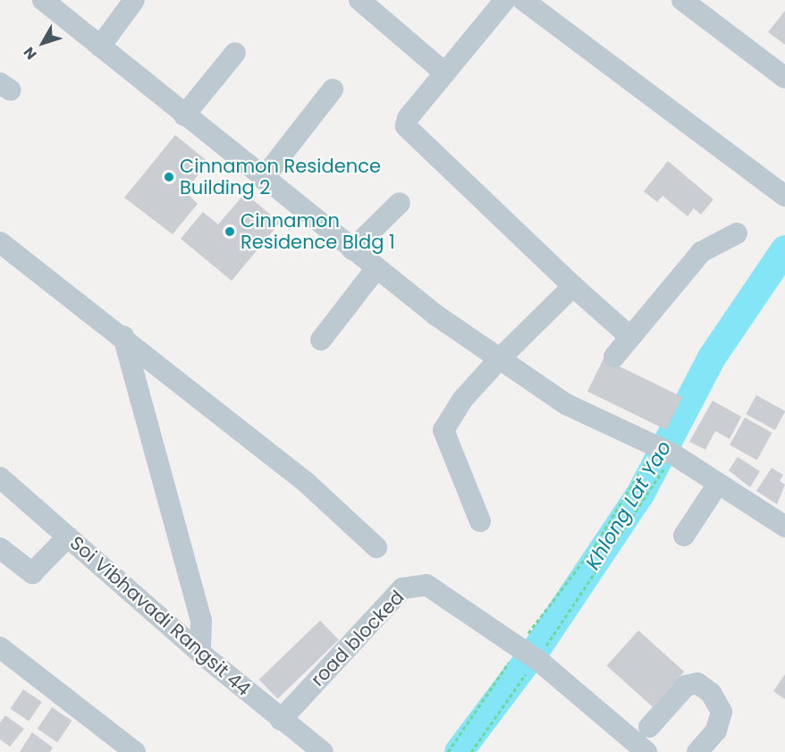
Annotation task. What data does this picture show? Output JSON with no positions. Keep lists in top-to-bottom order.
{
  "streets": {
    "street": ["Soi Vibhavadi Rangsit 44", "road blocked"]
  },
  "crossings": [
    ["Soi Vibhavadi Rangsit 44", "road blocked"]
  ],
  "water": ["Khlong Lat Yao"],
  "places": ["Cinnamon Residence Building 2", "Cinnamon Residence Bldg 1"],
  "north": "bottom left"
}
